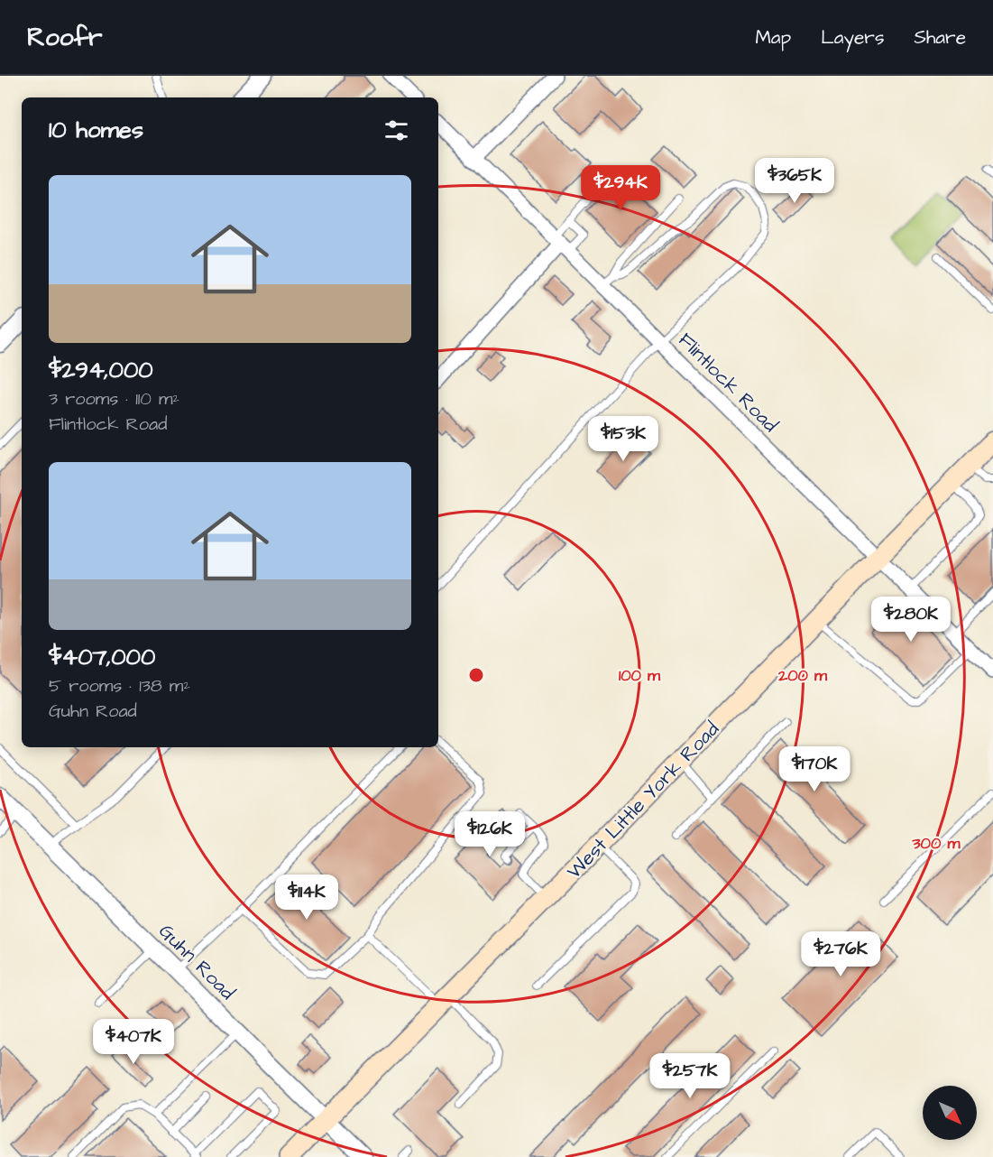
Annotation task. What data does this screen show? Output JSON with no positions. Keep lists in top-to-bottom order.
{
  "streets": {
    "main road": ["West Little York Road"],
    "street": ["Flintlock Road", "Guhn Road"]
  },
  "crossings": [
    ["Flintlock Road", "West Little York Road"],
    ["West Little York Road", "Guhn Road"]
  ],
  "north": "bottom right",
  "page": {
    "header": "Roofr",
    "nav": ["Map", "Layers", "Share"],
    "heading": "10 homes",
    "price": [
      "$365K",
      "$294K",
      "$153K",
      "$280K",
      "$170K",
      "$126K",
      "$114K",
      "$276K",
      "$407K",
      "$257K"
    ],
    "list": [
      {
        "name": "$294,000",
        "note": "3 rooms · 110 m² · Flintlock Road"
      },
      {
        "name": "$407,000",
        "note": "5 rooms · 138 m² · Guhn Road"
      }
    ]
  },
  "rings": ["100 m", "200 m", "300 m"]
}
